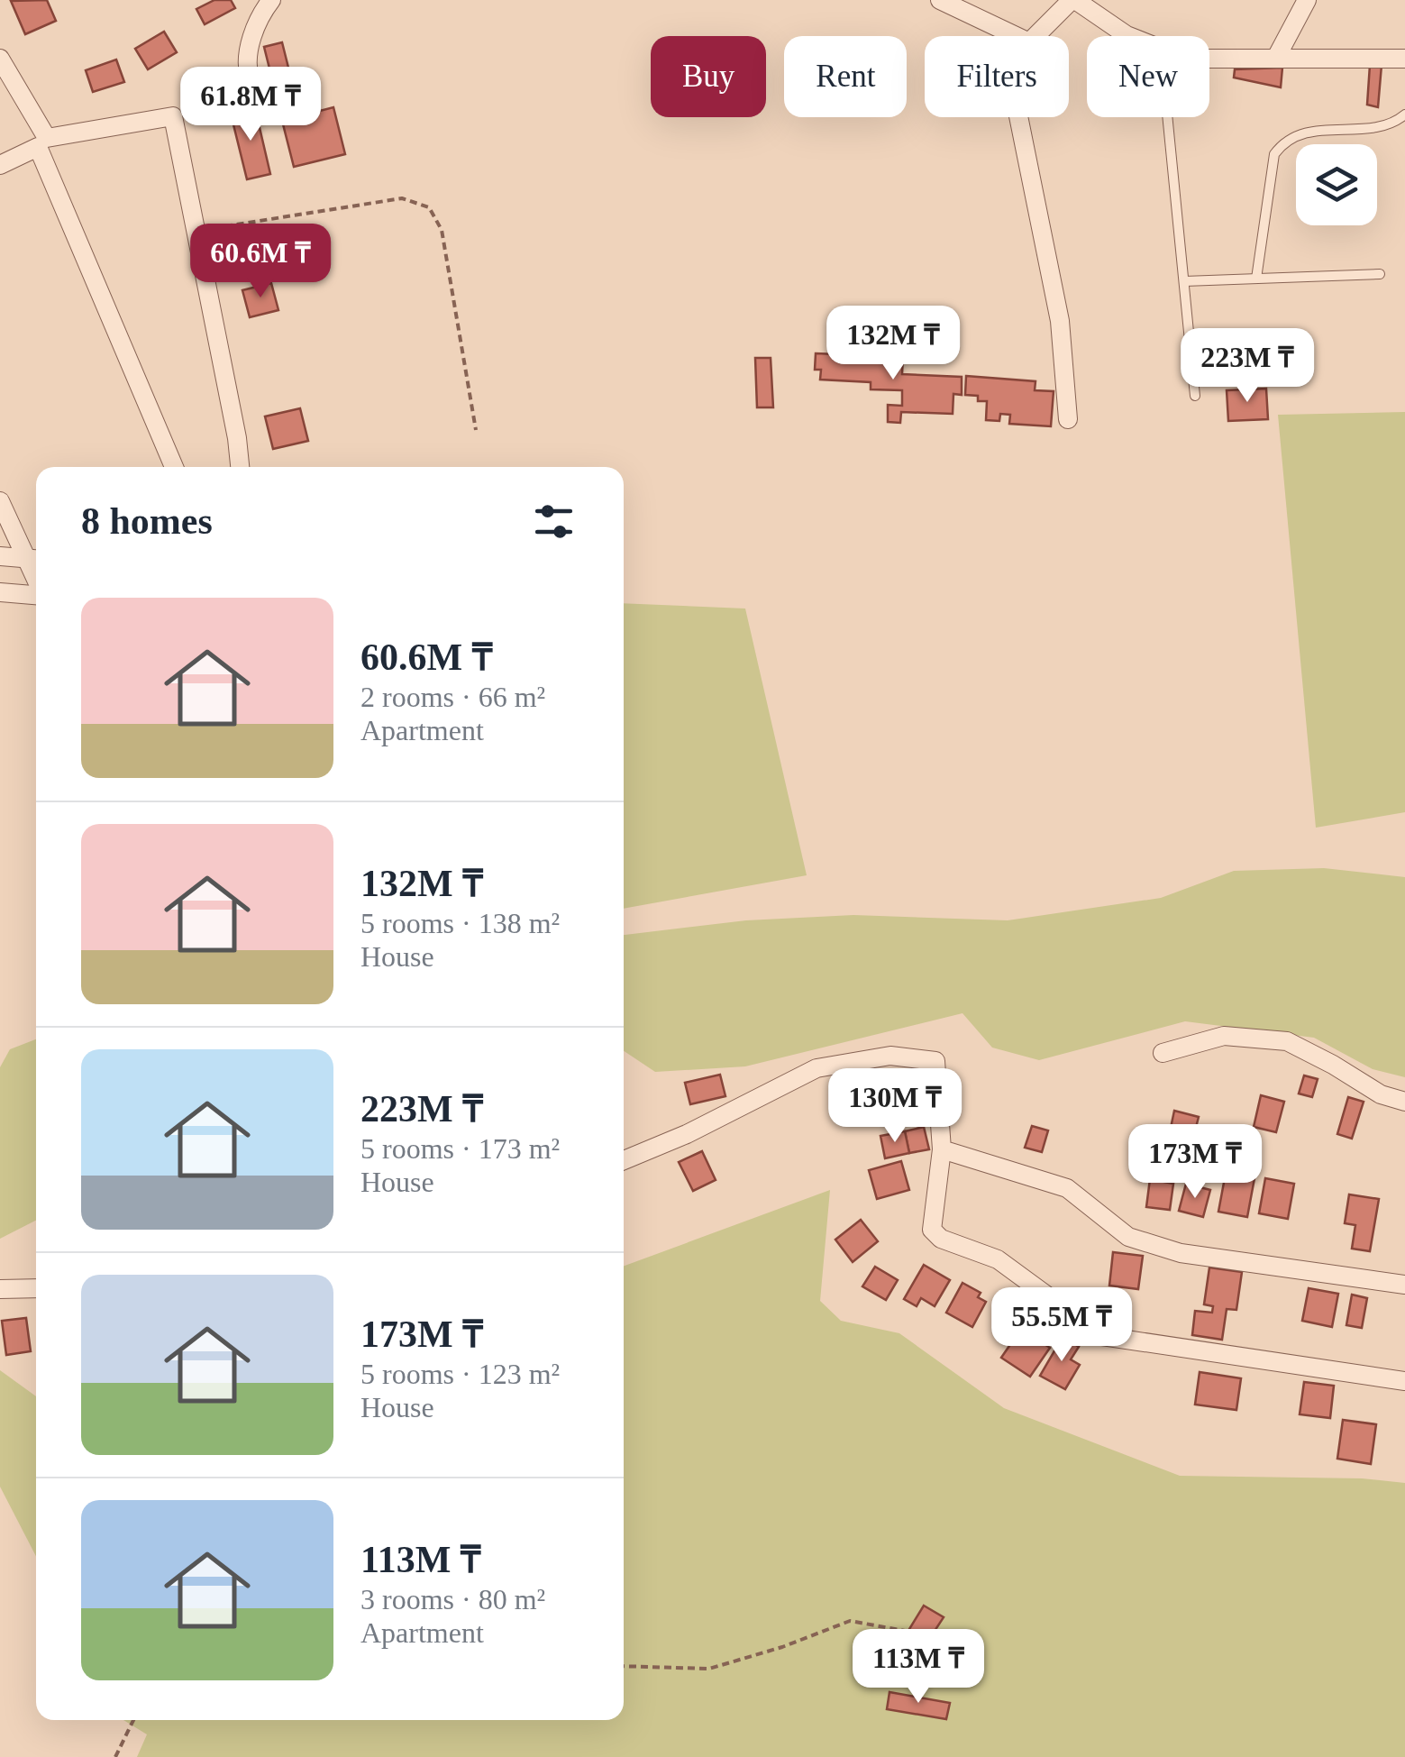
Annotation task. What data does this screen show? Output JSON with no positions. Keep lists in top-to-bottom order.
{
  "page": {
    "chip": [
      "Buy",
      "Rent",
      "Filters",
      "New"
    ],
    "price": [
      "61.8M ₸",
      "60.6M ₸",
      "132M ₸",
      "223M ₸",
      "130M ₸",
      "173M ₸",
      "55.5M ₸",
      "113M ₸"
    ],
    "heading": "8 homes",
    "list": [
      {
        "name": "60.6M ₸",
        "note": "2 rooms · 66 m² · Apartment"
      },
      {
        "name": "132M ₸",
        "note": "5 rooms · 138 m² · House"
      },
      {
        "name": "223M ₸",
        "note": "5 rooms · 173 m² · House"
      },
      {
        "name": "173M ₸",
        "note": "5 rooms · 123 m² · House"
      },
      {
        "name": "113M ₸",
        "note": "3 rooms · 80 m² · Apartment"
      }
    ]
  }
}
